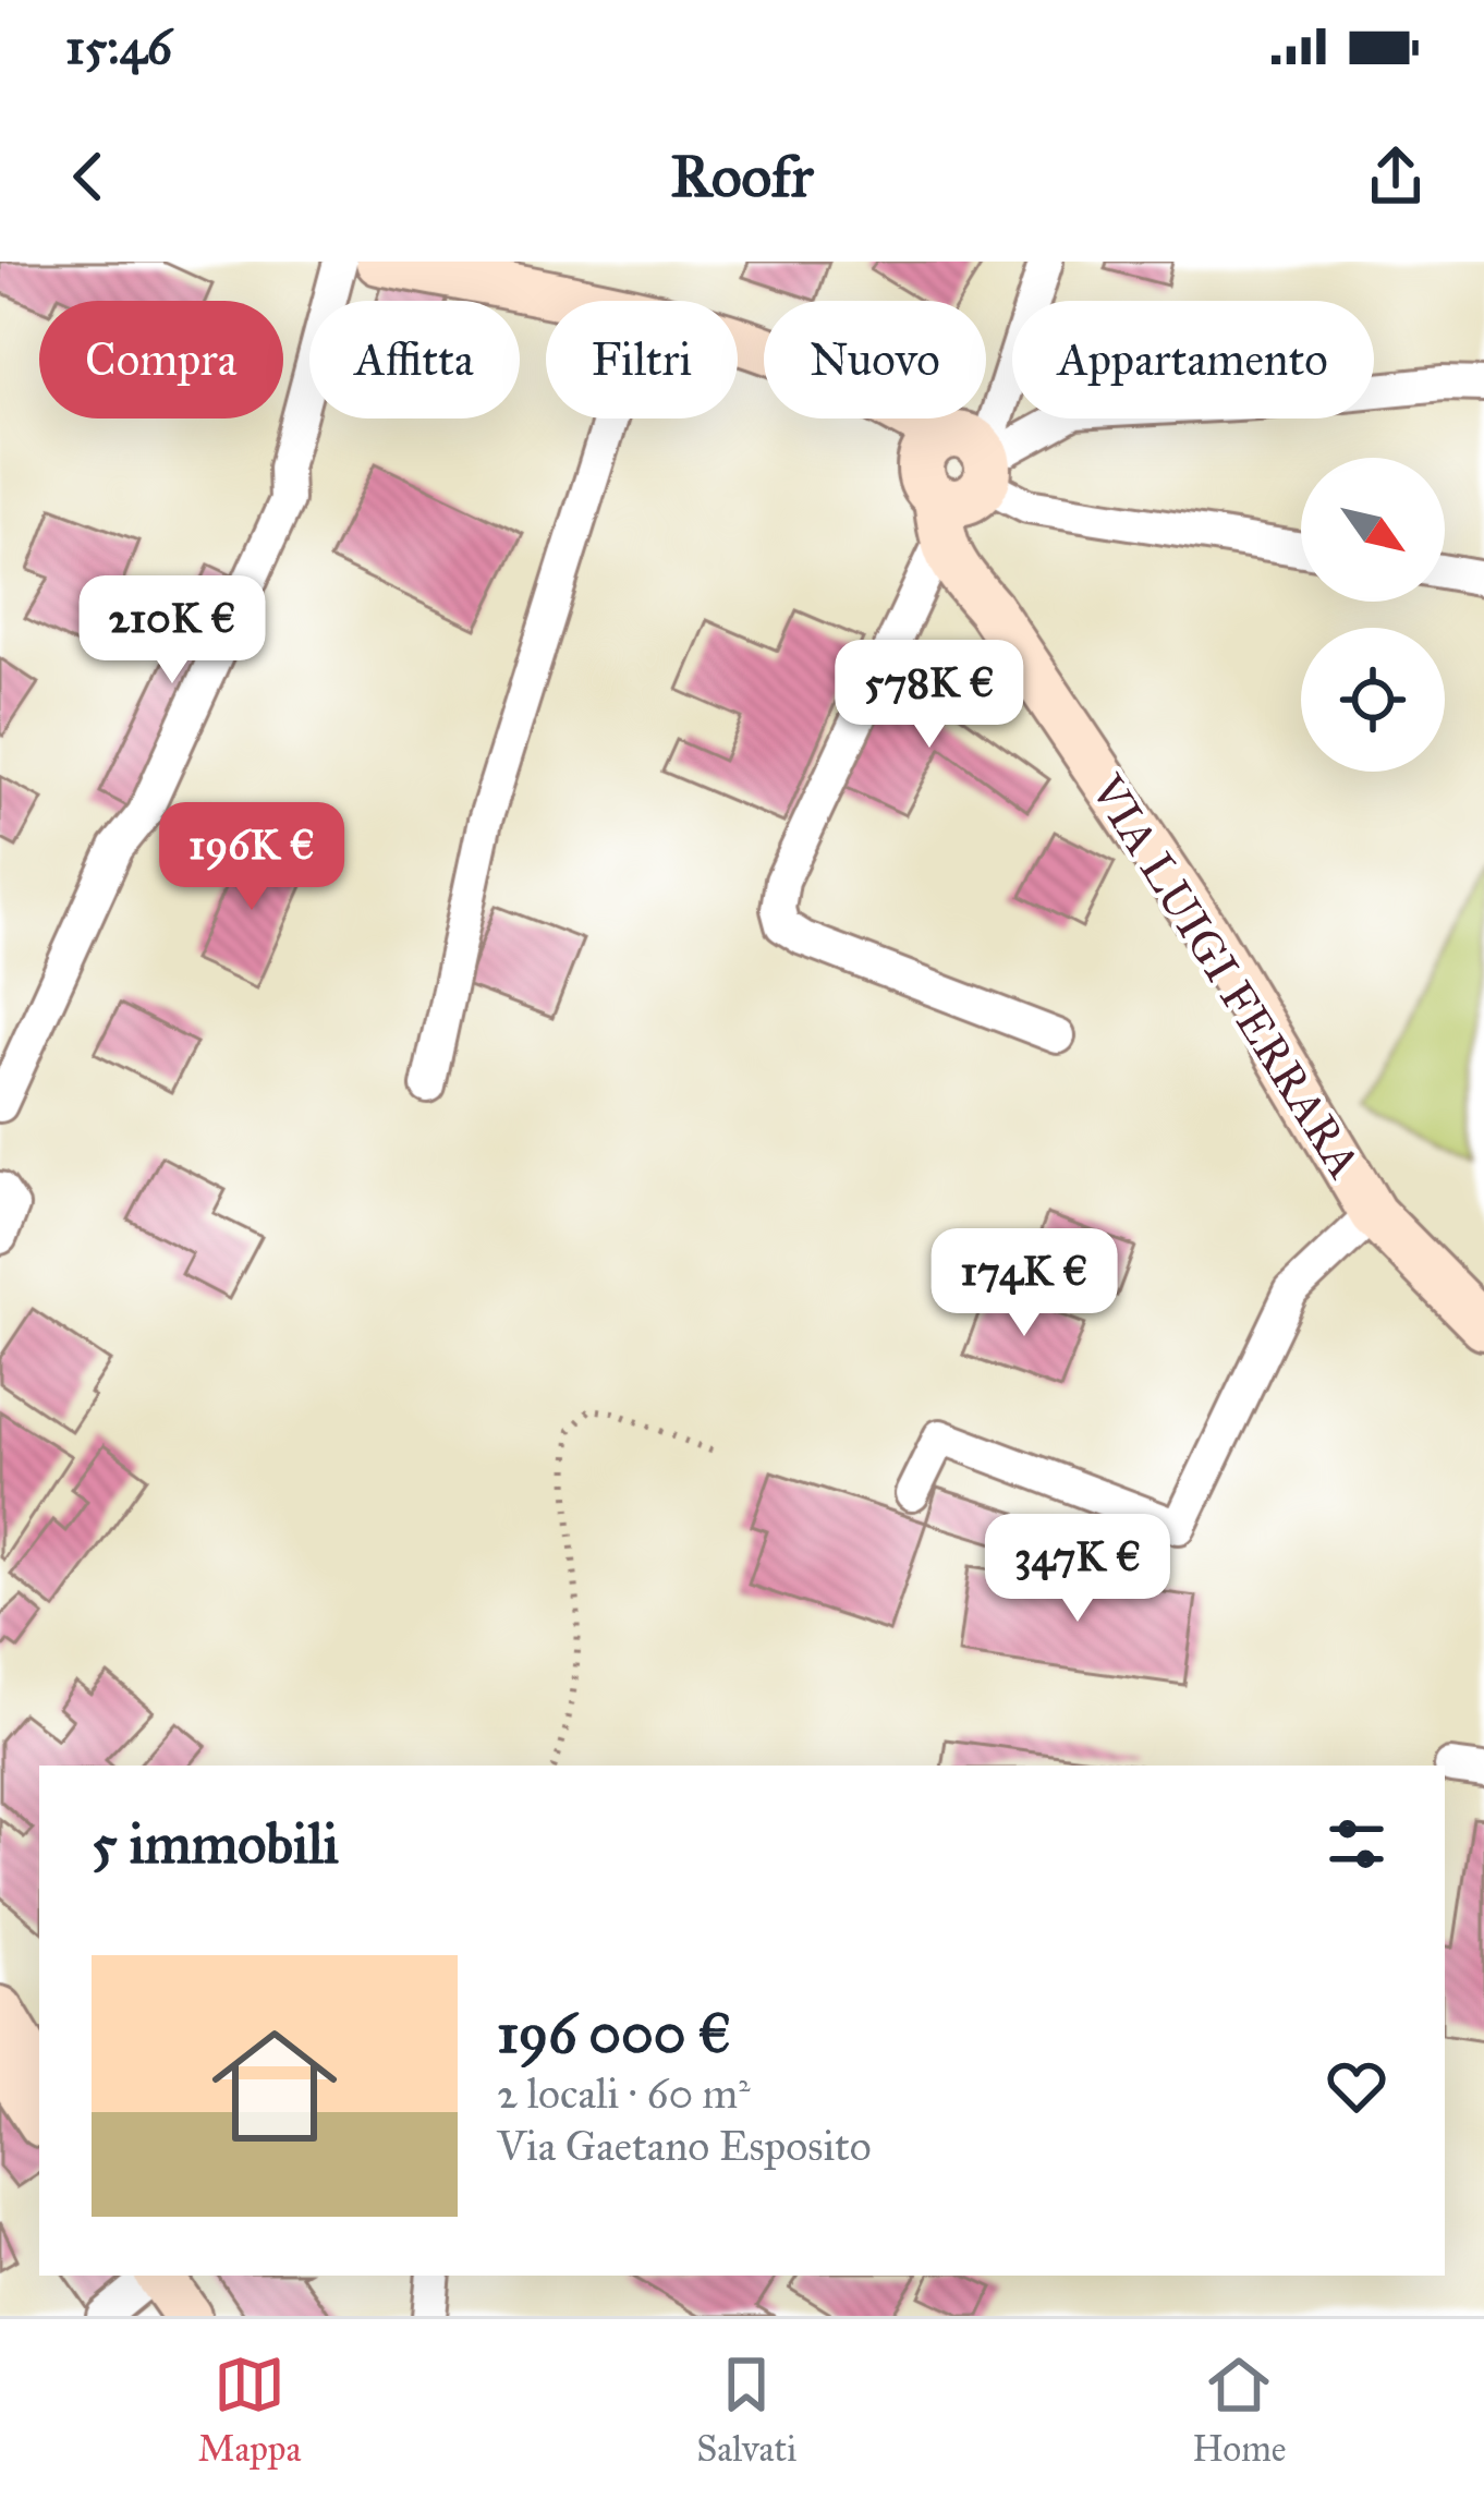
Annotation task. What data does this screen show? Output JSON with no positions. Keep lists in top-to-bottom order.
{
  "streets": {
    "street": ["VIA LUIGI FERRARA"]
  },
  "north": "bottom right",
  "page": {
    "status": "15:46",
    "header": "Roofr",
    "chip": [
      "Compra",
      "Affitta",
      "Filtri",
      "Nuovo",
      "Appartamento"
    ],
    "price": [
      "210K €",
      "578K €",
      "196K €",
      "174K €",
      "347K €"
    ],
    "heading": "5 immobili",
    "list": [
      {
        "name": "196 000 €",
        "note": "2 locali · 60 m² · Via Gaetano Esposito"
      }
    ],
    "tabs": ["Mappa", "Salvati", "Home"]
  }
}
